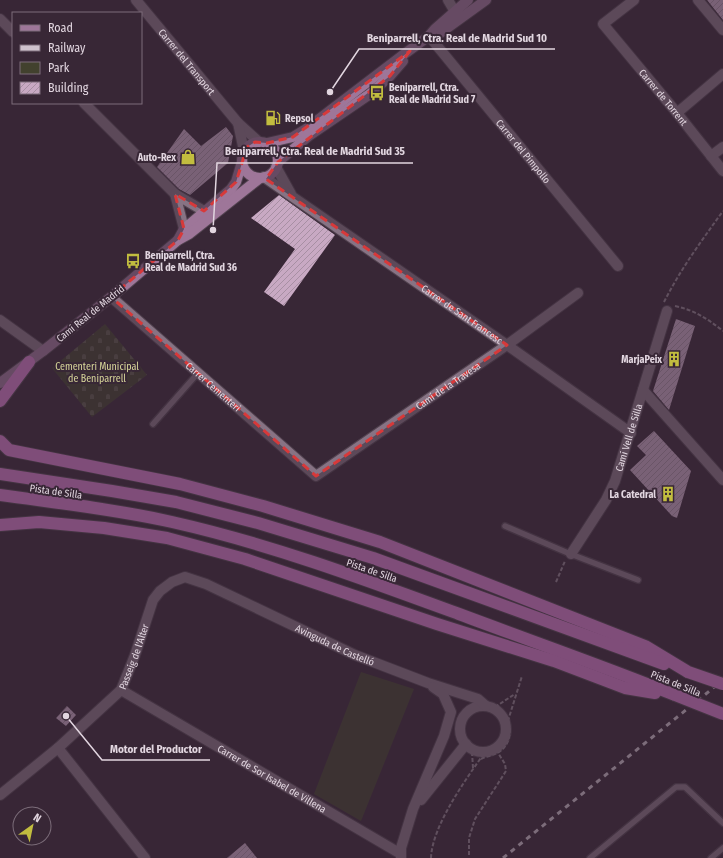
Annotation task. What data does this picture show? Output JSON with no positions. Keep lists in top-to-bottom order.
{
  "streets": {
    "highway": ["Pista de Silla"],
    "street": [
      "Carrer del Transport",
      "Carrer de Torrent",
      "Carrer del Pimpollo",
      "Camí Real de Madrid",
      "Carrer de Sant Francesc",
      "Camí de la Travesa",
      "Carrer Cementeri",
      "Camí Vell de Silla",
      "Avinguda de Castelló",
      "Passeig de l'Alter",
      "Carrer de Sor Isabel de Villena"
    ]
  },
  "crossings": [
    ["Carrer del Transport", "Camí Real de Madrid"],
    ["Carrer del Transport", "Carrer de Sant Francesc"],
    ["Camí Real de Madrid", "Carrer de Sant Francesc"],
    ["Camí Real de Madrid", "Carrer Cementeri"],
    ["Carrer de Sant Francesc", "Camí de la Travesa"],
    ["Carrer de Sant Francesc", "Camí Vell de Silla"],
    ["Camí de la Travesa", "Carrer Cementeri"],
    ["Avinguda de Castelló", "Passeig de l'Alter"],
    ["Passeig de l'Alter", "Carrer de Sor Isabel de Villena"]
  ],
  "parks": ["Cementeri Municipal de Beniparrell"],
  "places": {
    "other": ["Beniparrell, Ctra. Real de Madrid Sud 10", "Beniparrell, Ctra. Real de Madrid Sud 35", "Motor del Productor"],
    "bus stop": ["Beniparrell, Ctra. Real de Madrid Sud 7", "Beniparrell, Ctra. Real de Madrid Sud 36"],
    "fuel station": ["Repsol"],
    "shop": ["Auto-Rex"],
    "building": ["MarjaPeix", "La Catedral"]
  },
  "legend": [
    "Road",
    "Railway",
    "Park",
    "Building"
  ],
  "north": "top right"
}
